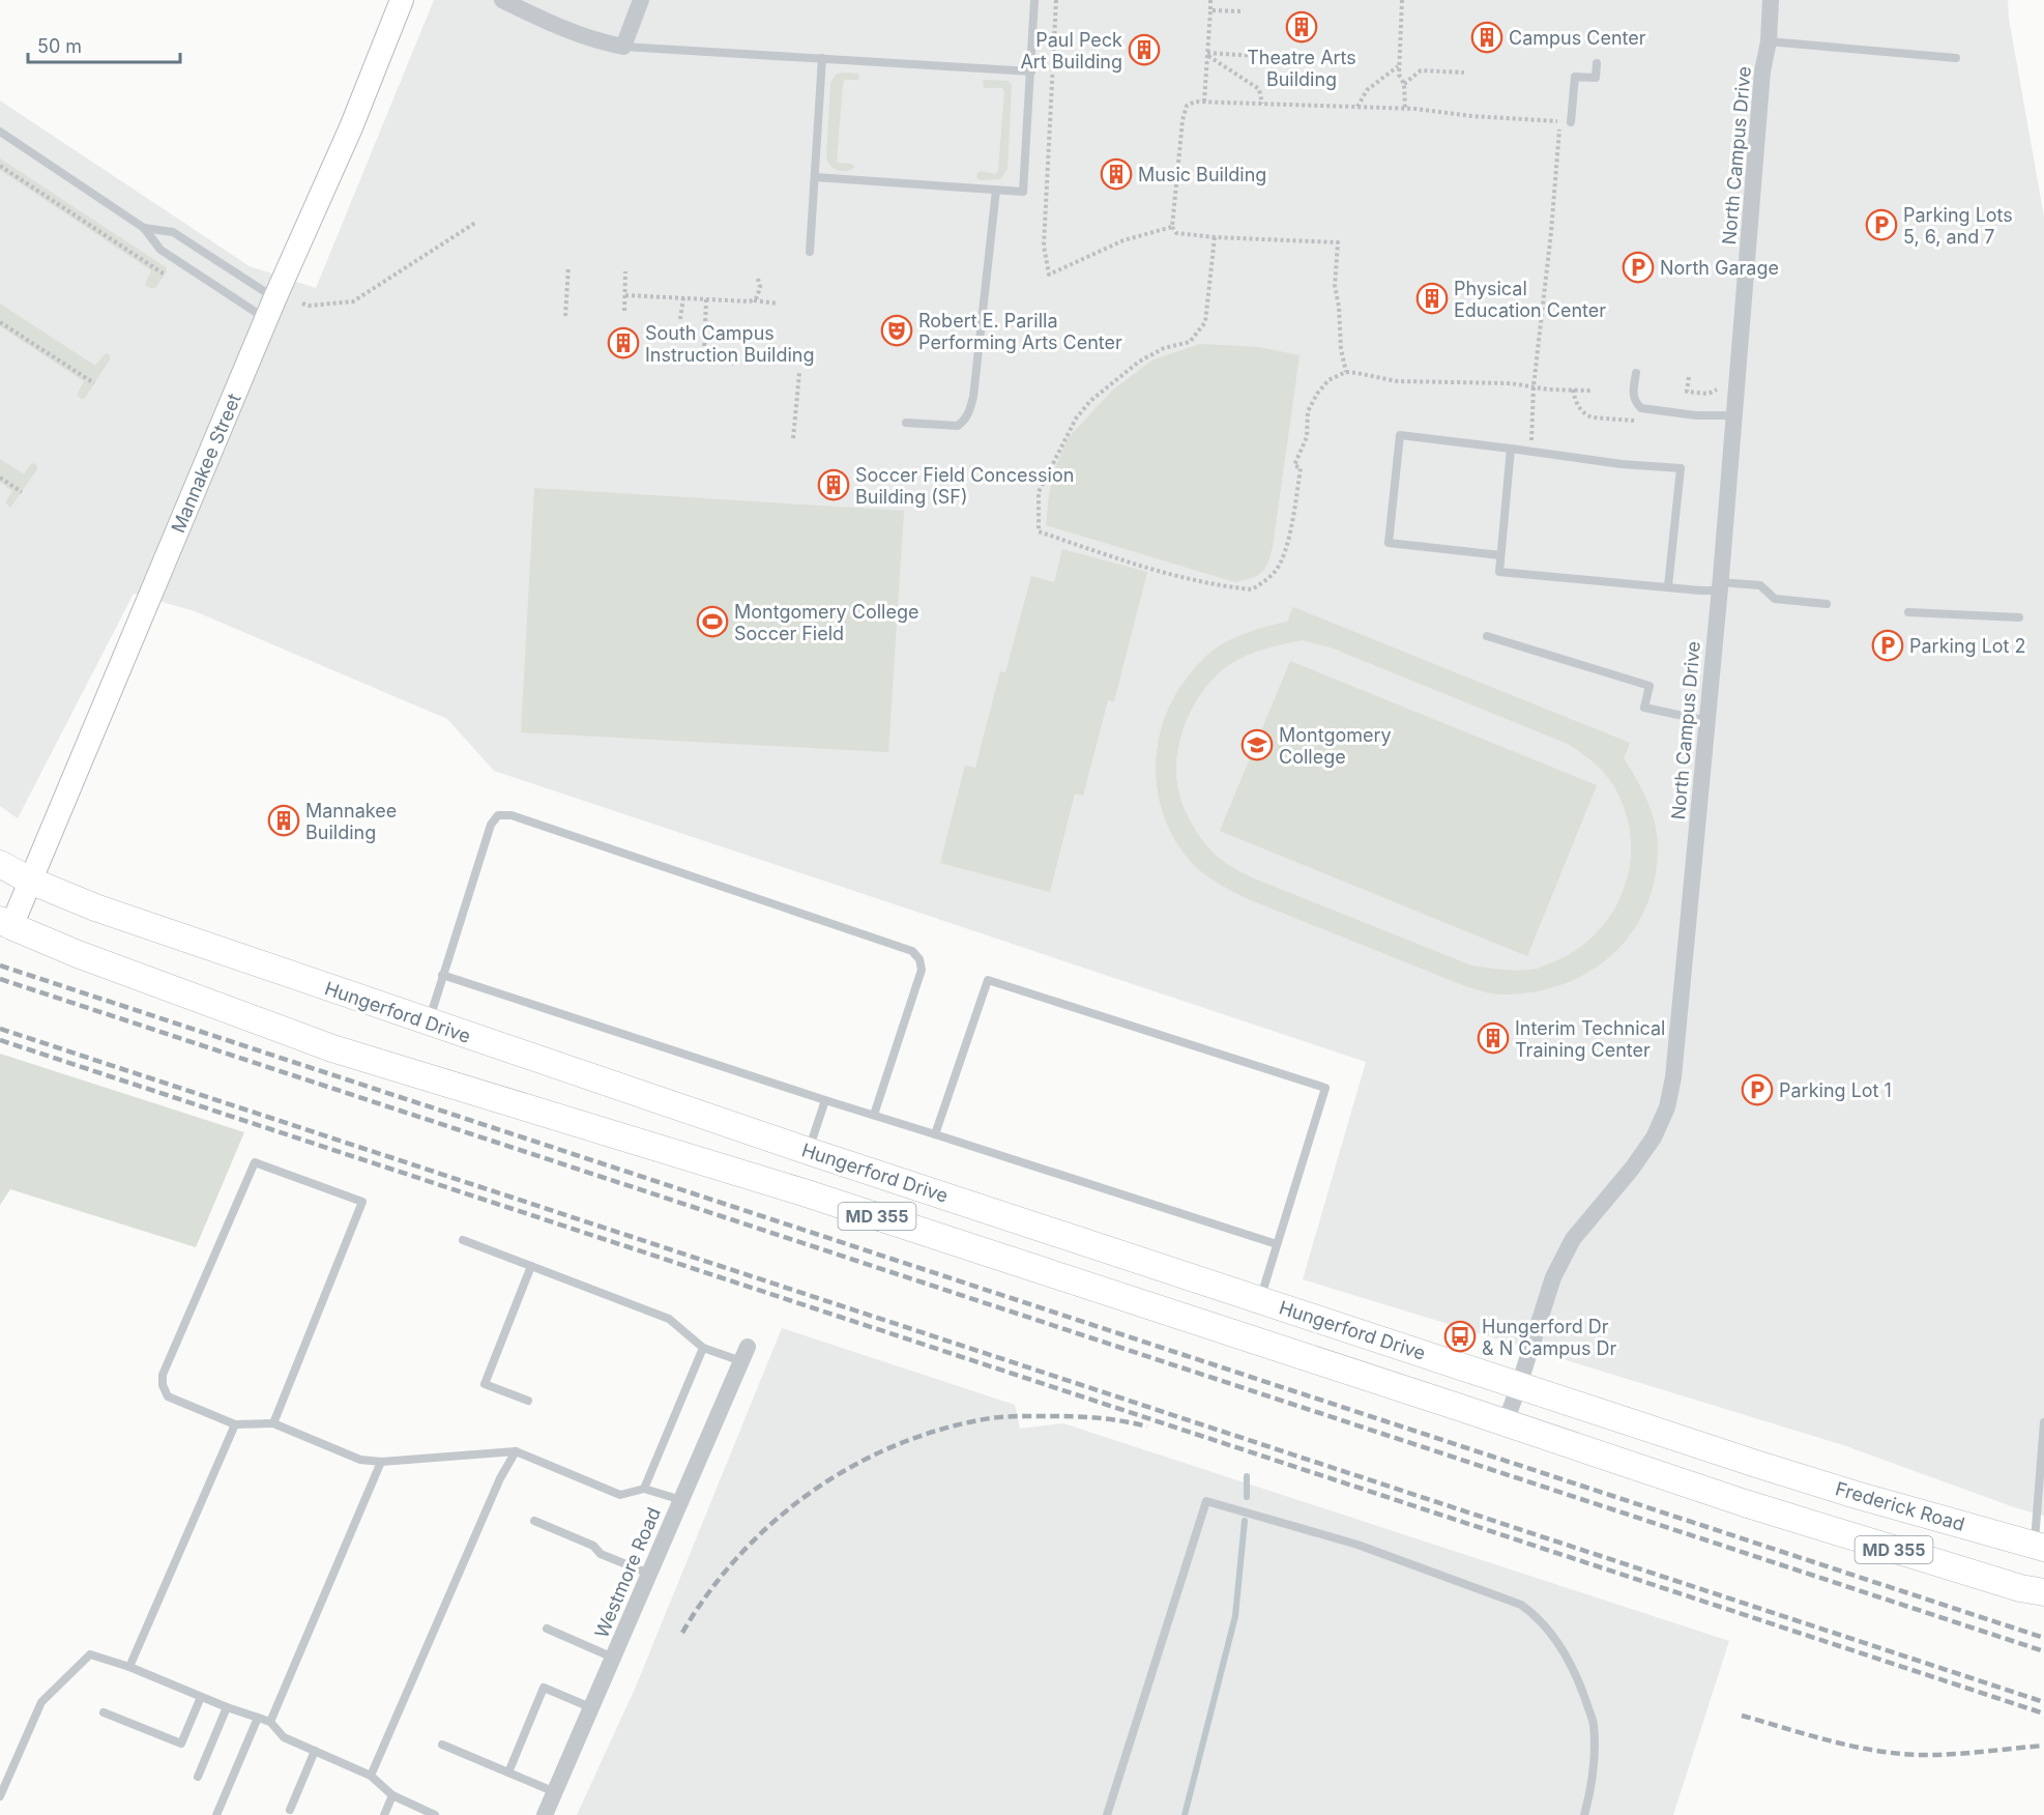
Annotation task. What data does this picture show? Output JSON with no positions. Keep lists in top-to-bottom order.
{
  "streets": {
    "main road": ["Hungerford Drive", "MD 355", "Frederick Road"],
    "street": ["North Campus Drive", "Mannakee Street", "Westmore Road"]
  },
  "crossings": [
    ["North Campus Drive", "Hungerford Drive"],
    ["North Campus Drive", "MD 355"],
    ["Mannakee Street", "Hungerford Drive"],
    ["Mannakee Street", "MD 355"],
    ["Hungerford Drive", "Frederick Road"]
  ],
  "places": {
    "building": [
      "Theatre Arts Building",
      "Campus Center",
      "Paul Peck Art Building",
      "Music Building",
      "Physical Education Center",
      "South Campus Instruction Building",
      "Soccer Field Concession Building (SF)",
      "Mannakee Building",
      "Interim Technical Training Center"
    ],
    "parking": [
      "Parking Lots 5, 6, and 7",
      "North Garage",
      "Parking Lot 2",
      "Parking Lot 1"
    ],
    "theatre": ["Robert E. Parilla Performing Arts Center"],
    "sports": ["Montgomery College Soccer Field"],
    "school or university": ["Montgomery College"],
    "bus stop": ["Hungerford Dr & N Campus Dr"]
  },
  "scale_bar": "50 m"
}
